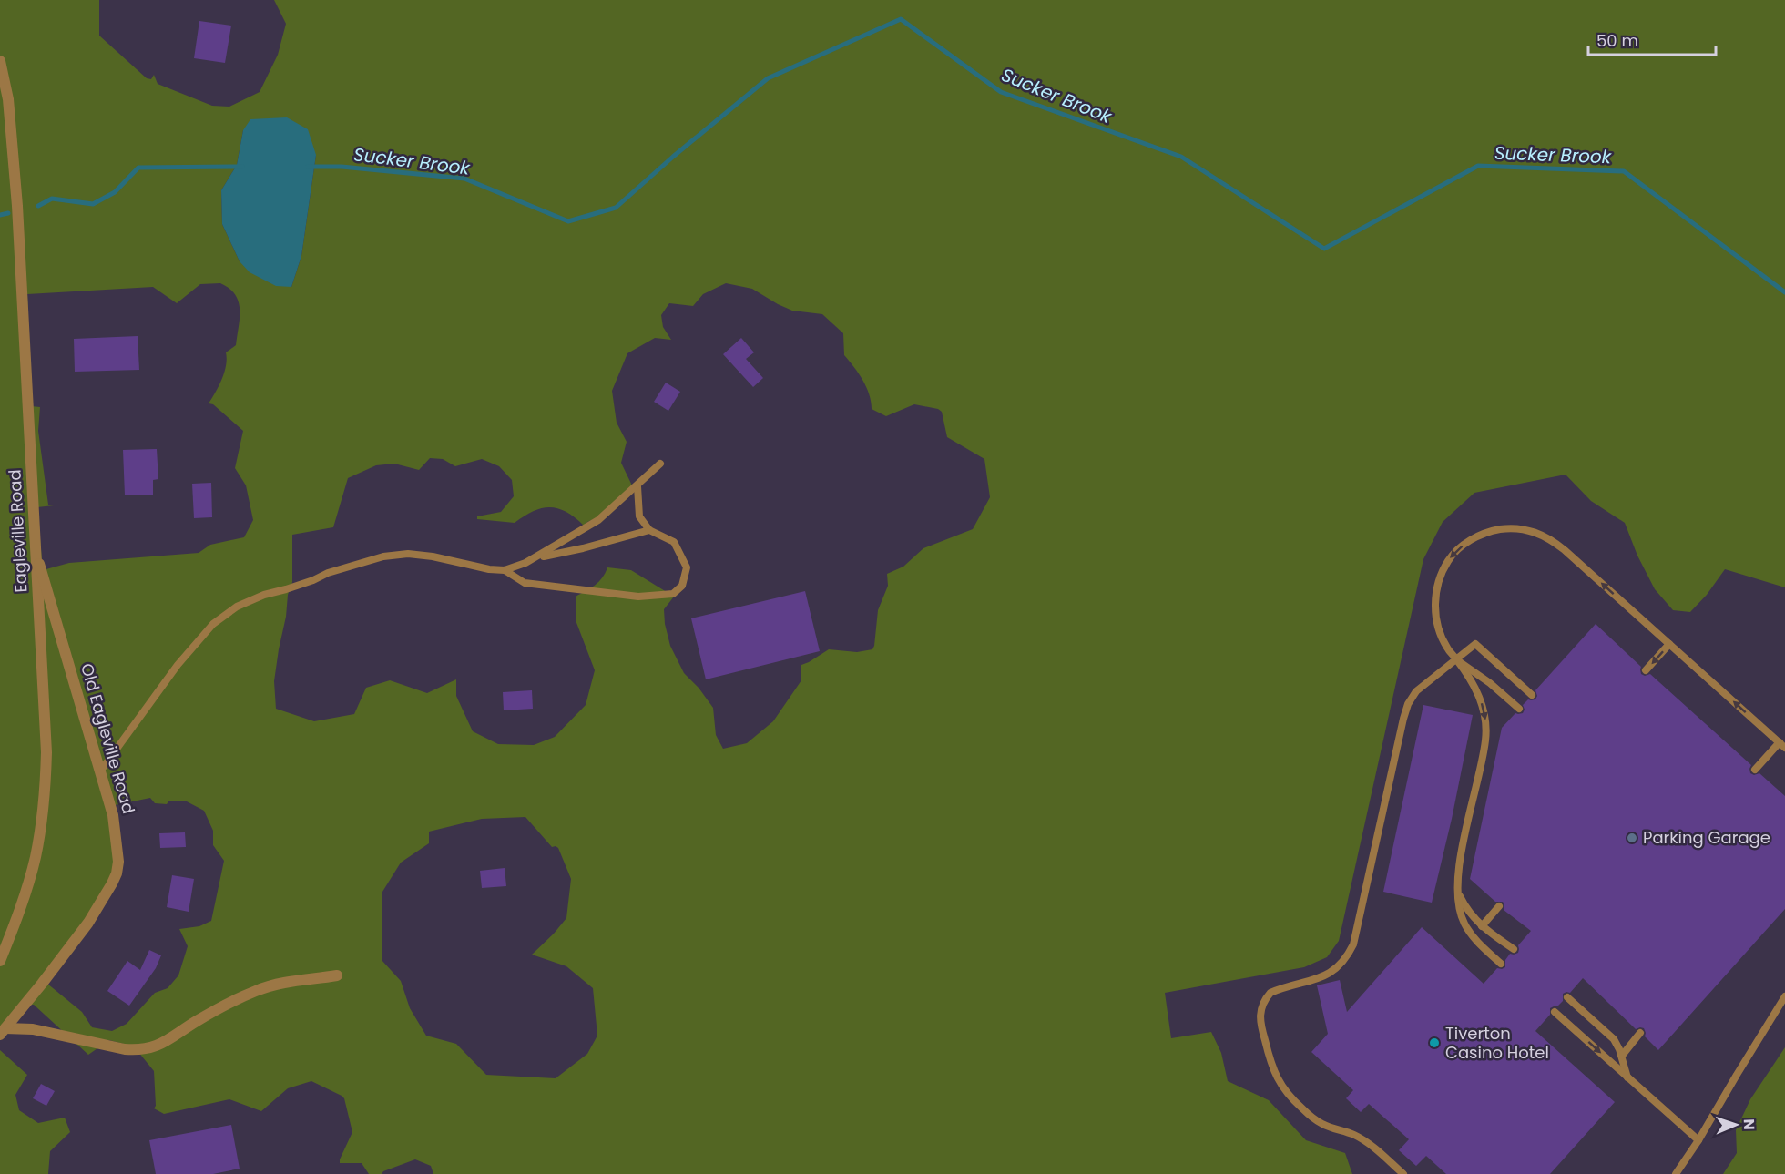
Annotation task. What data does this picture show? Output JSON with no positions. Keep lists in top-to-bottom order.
{
  "streets": {
    "street": ["Eagleville Road", "Old Eagleville Road"]
  },
  "crossings": [
    ["Eagleville Road", "Old Eagleville Road"]
  ],
  "water": ["Sucker Brook"],
  "places": ["Parking Garage", "Tiverton Casino Hotel"],
  "scale_bar": "50 m",
  "north": "right"
}
